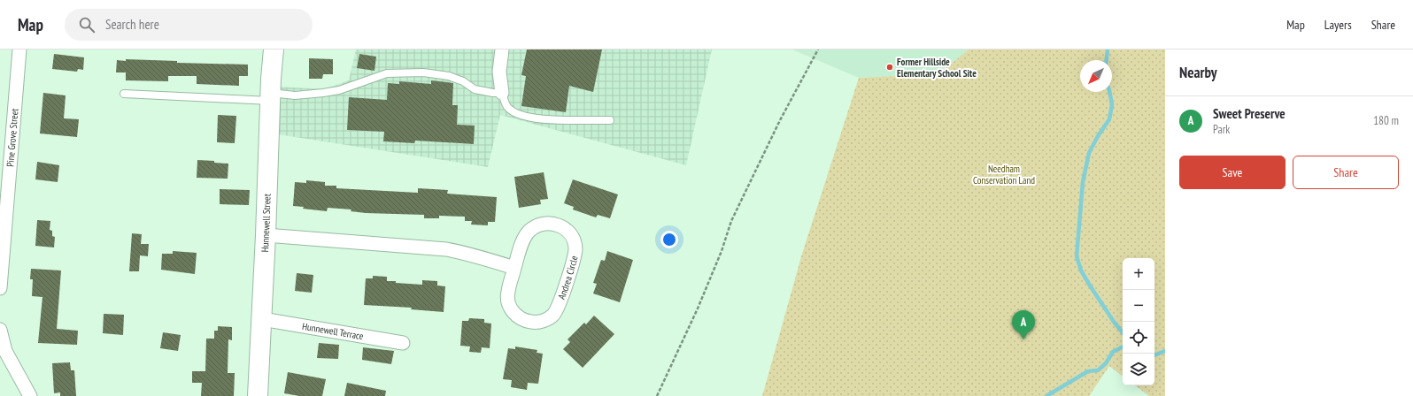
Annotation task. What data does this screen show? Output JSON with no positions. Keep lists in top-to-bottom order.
{
  "streets": {
    "main road": ["Hunnewell Street"],
    "street": ["Pine Grove Street", "Andrea Circle", "Hunnewell Terrace"]
  },
  "crossings": [
    ["Hunnewell Street", "Hunnewell Terrace"]
  ],
  "parks": ["Needham Conservation Land"],
  "places": ["Former Hillside Elementary School Site"],
  "north": "bottom left",
  "page": {
    "header": "Map",
    "search": "Search here",
    "nav": ["Map", "Layers", "Share"],
    "heading": "Nearby",
    "list": [
      {
        "mark": "A",
        "name": "Sweet Preserve",
        "note": "Park",
        "value": "180 m"
      }
    ],
    "buttons": ["Save", "Share"],
    "map_buttons": ["+", "−"],
    "pins": "A"
  }
}
